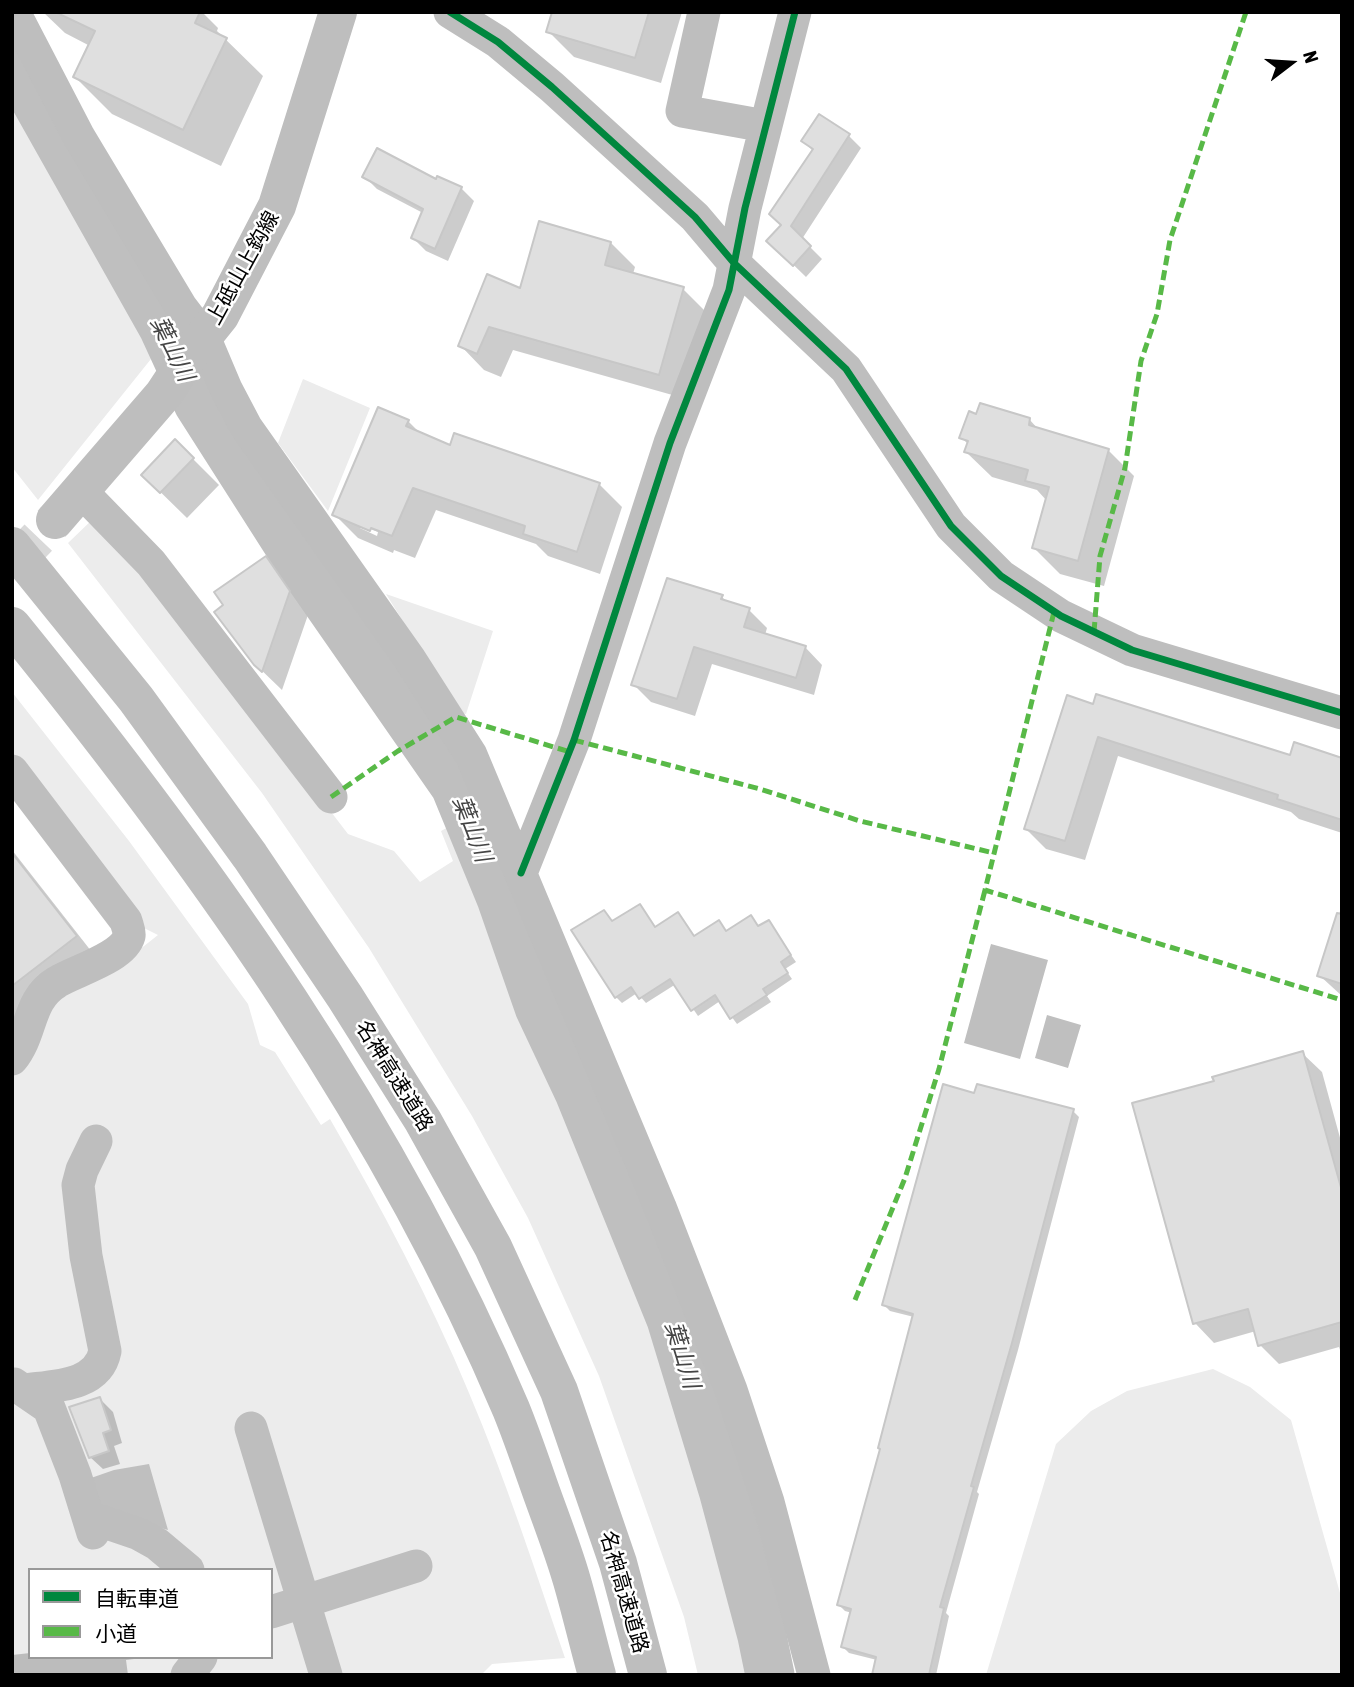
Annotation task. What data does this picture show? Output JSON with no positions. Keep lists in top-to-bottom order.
{
  "streets": {
    "main road": ["上砥山上鈎線", "名神高速道路"]
  },
  "water": ["葉山川"],
  "legend": ["自転車道", "小道"],
  "north": "right"
}
